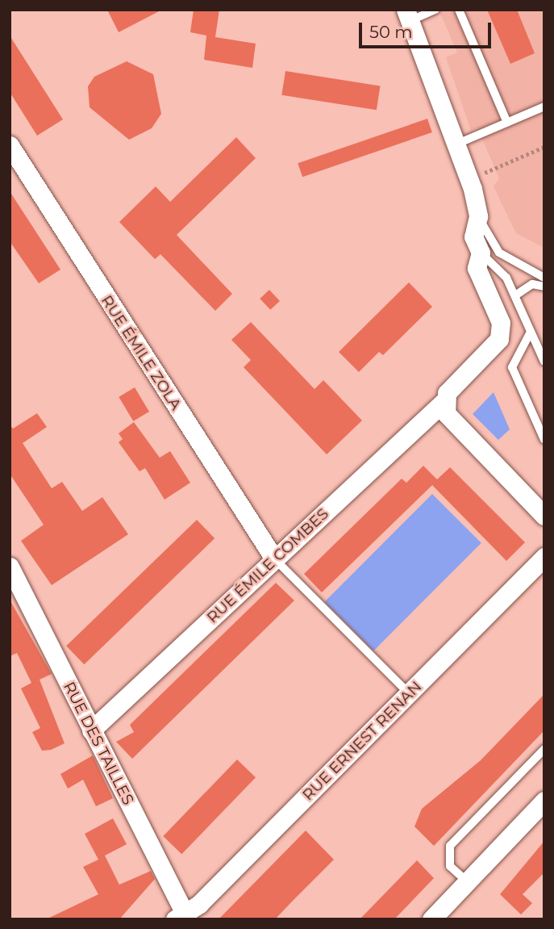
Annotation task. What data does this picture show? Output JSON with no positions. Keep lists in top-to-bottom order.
{
  "streets": {
    "street": [
      "RUE ÉMILE ZOLA",
      "RUE ÉMILE COMBES",
      "RUE ERNEST RENAN",
      "RUE DES TAILLES"
    ]
  },
  "crossings": [
    ["RUE ÉMILE ZOLA", "RUE ÉMILE COMBES"],
    ["RUE ÉMILE COMBES", "RUE DES TAILLES"],
    ["RUE ERNEST RENAN", "RUE DES TAILLES"]
  ],
  "scale_bar": "50 m"
}
